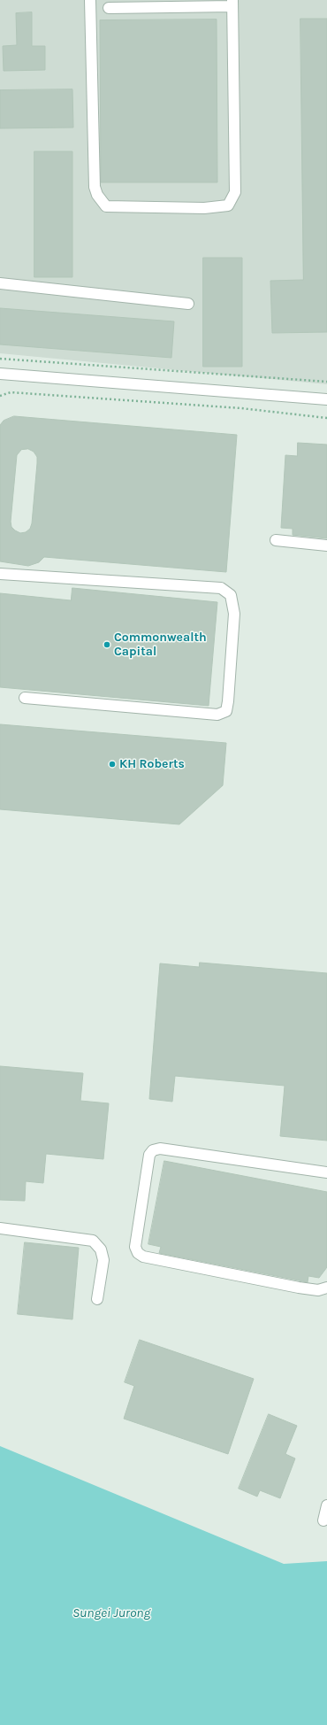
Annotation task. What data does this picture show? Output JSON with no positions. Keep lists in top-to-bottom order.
{
  "water": ["Sungei Jurong"],
  "places": ["Commonwealth Capital", "KH Roberts"]
}
